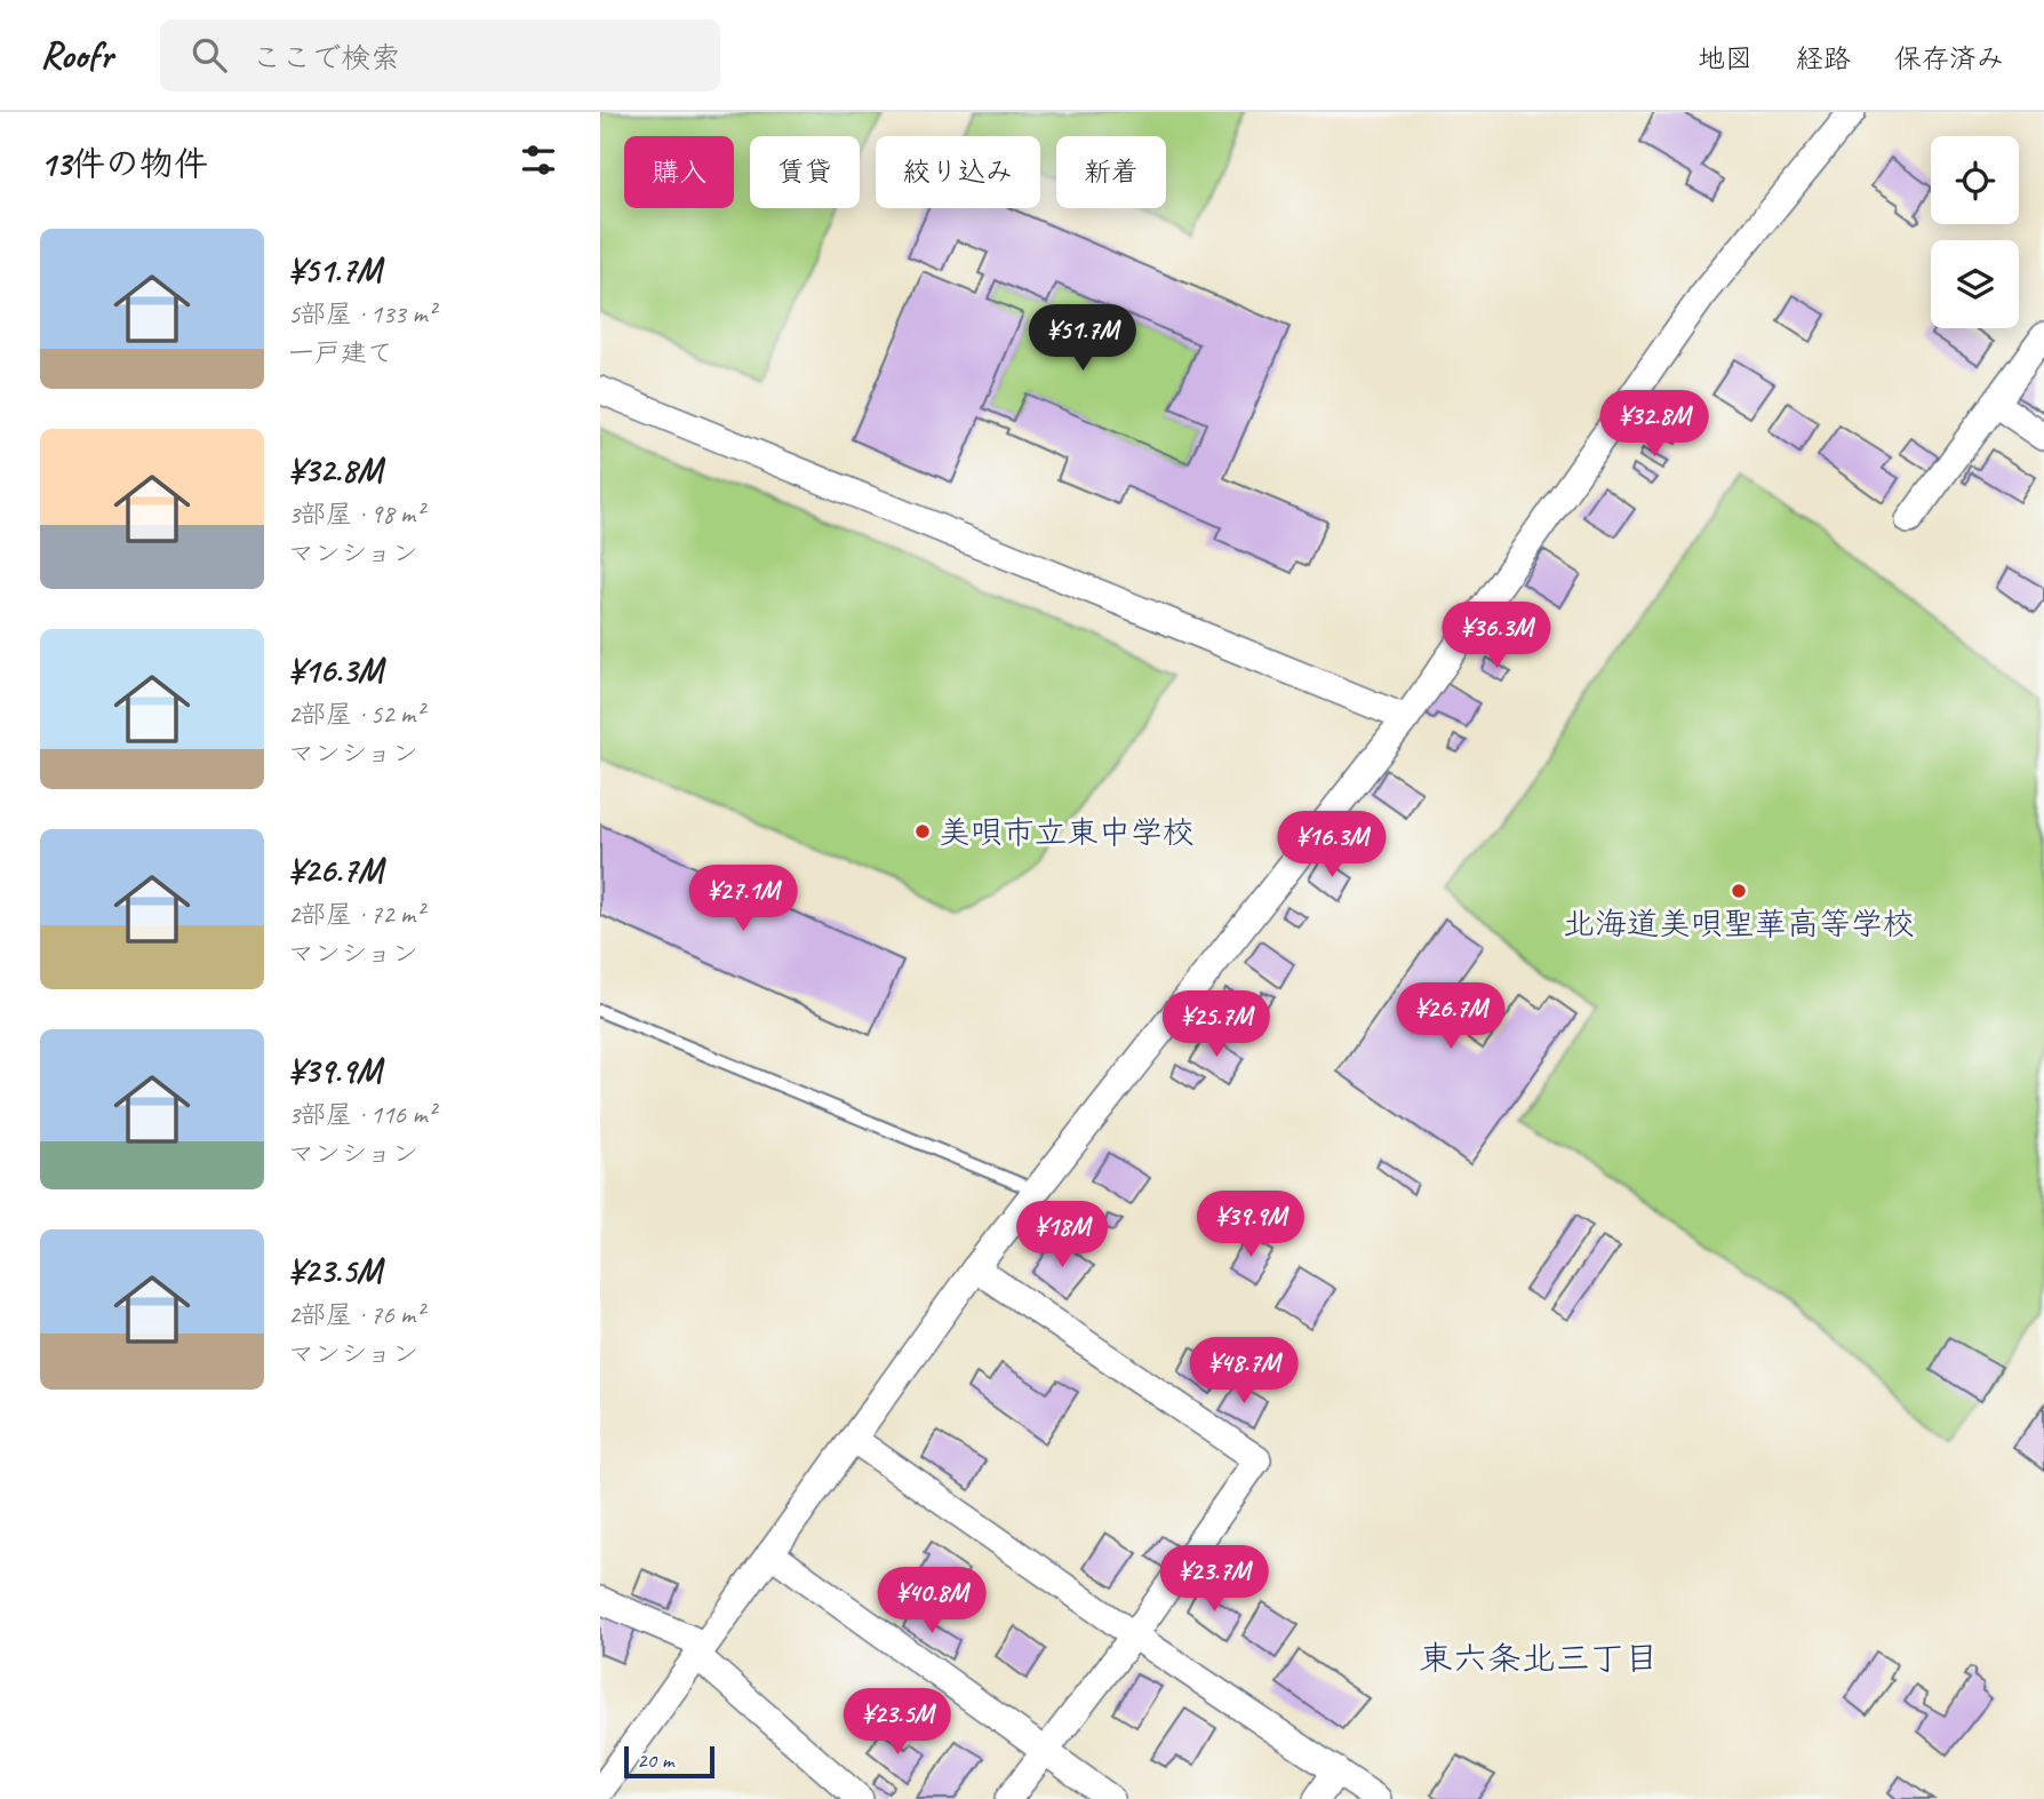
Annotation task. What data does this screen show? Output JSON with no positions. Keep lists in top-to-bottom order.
{
  "districts": ["東六条北三丁目"],
  "places": ["美唄市立東中学校", "北海道美唄聖華高等学校"],
  "scale_bar": "20 m",
  "page": {
    "header": "Roofr",
    "search": "ここで検索",
    "nav": ["地図", "経路", "保存済み"],
    "heading": "13件の物件",
    "chip": [
      "購入",
      "賃貸",
      "絞り込み",
      "新着"
    ],
    "list": [
      {
        "name": "¥51.7M",
        "note": "5部屋 · 133 m² · 一戸建て"
      },
      {
        "name": "¥32.8M",
        "note": "3部屋 · 98 m² · マンション"
      },
      {
        "name": "¥16.3M",
        "note": "2部屋 · 52 m² · マンション"
      },
      {
        "name": "¥26.7M",
        "note": "2部屋 · 72 m² · マンション"
      },
      {
        "name": "¥39.9M",
        "note": "3部屋 · 116 m² · マンション"
      },
      {
        "name": "¥23.5M",
        "note": "2部屋 · 76 m² · マンション"
      }
    ],
    "price": [
      "¥51.7M",
      "¥32.8M",
      "¥36.3M",
      "¥16.3M",
      "¥27.1M",
      "¥26.7M",
      "¥25.7M",
      "¥39.9M",
      "¥18M",
      "¥48.7M",
      "¥23.7M",
      "¥40.8M",
      "¥23.5M"
    ],
    "scale": "20 m"
  }
}
